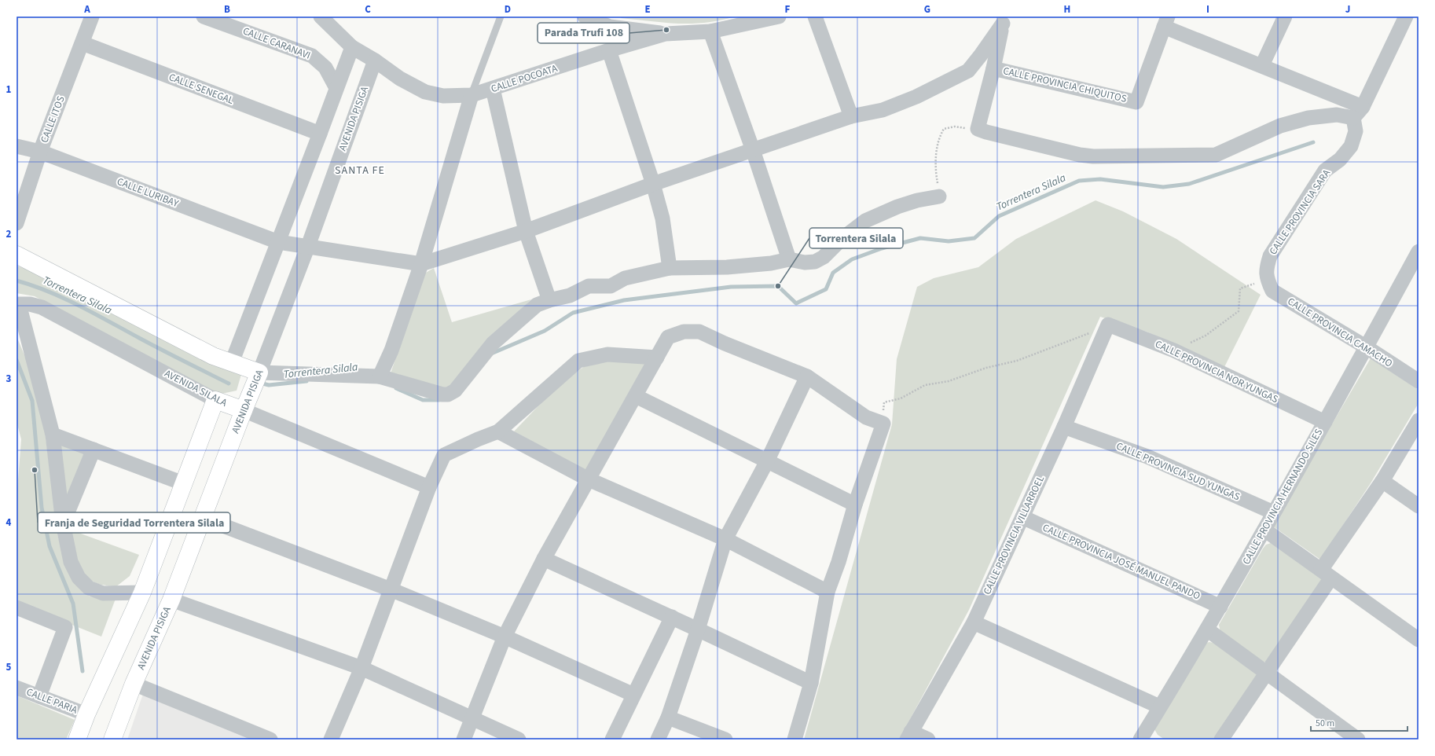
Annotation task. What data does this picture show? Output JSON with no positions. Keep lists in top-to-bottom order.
{
  "streets": {
    "street": [
      "CALLE CARANAVI",
      "CALLE POCOATA",
      "CALLE PROVINCIA CHIQUITOS",
      "CALLE SENEGAL",
      "AVENIDA PISIGA",
      "CALLE ITOS",
      "CALLE LURIBAY",
      "CALLE PROVINCIA SARA",
      "CALLE PROVINCIA CAMACHO",
      "CALLE PROVINCIA NOR YUNGAS",
      "AVENIDA SILALA",
      "CALLE PROVINCIA SUD YUNGAS",
      "CALLE PROVINCIA HERNANDO SILES",
      "CALLE PROVINCIA VILLARROEL",
      "CALLE PROVINCIA JOSÉ MANUEL PANDO",
      "CALLE PARIA"
    ]
  },
  "crossings": [
    ["CALLE POCOATA", "AVENIDA PISIGA"],
    ["CALLE SENEGAL", "CALLE ITOS"],
    ["AVENIDA PISIGA", "CALLE LURIBAY"],
    ["AVENIDA PISIGA", "AVENIDA SILALA"],
    ["CALLE ITOS", "CALLE LURIBAY"],
    ["CALLE PROVINCIA SARA", "CALLE PROVINCIA CAMACHO"],
    ["CALLE PROVINCIA CAMACHO", "CALLE PROVINCIA HERNANDO SILES"],
    ["CALLE PROVINCIA NOR YUNGAS", "CALLE PROVINCIA HERNANDO SILES"],
    ["CALLE PROVINCIA NOR YUNGAS", "CALLE PROVINCIA VILLARROEL"],
    ["CALLE PROVINCIA SUD YUNGAS", "CALLE PROVINCIA HERNANDO SILES"],
    ["CALLE PROVINCIA SUD YUNGAS", "CALLE PROVINCIA VILLARROEL"],
    ["CALLE PROVINCIA HERNANDO SILES", "CALLE PROVINCIA JOSÉ MANUEL PANDO"],
    ["CALLE PROVINCIA VILLARROEL", "CALLE PROVINCIA JOSÉ MANUEL PANDO"]
  ],
  "districts": ["SANTA FE"],
  "water": ["Torrentera Silala"],
  "places": ["Parada Trufi 108", "Torrentera Silala", "Franja de Seguridad Torrentera Silala"],
  "scale_bar": "50 m",
  "grid": {
    "columns": [
      "A",
      "B",
      "C",
      "D",
      "E",
      "F",
      "G",
      "H",
      "I",
      "J"
    ],
    "rows": [
      "1",
      "2",
      "3",
      "4",
      "5"
    ]
  }
}
